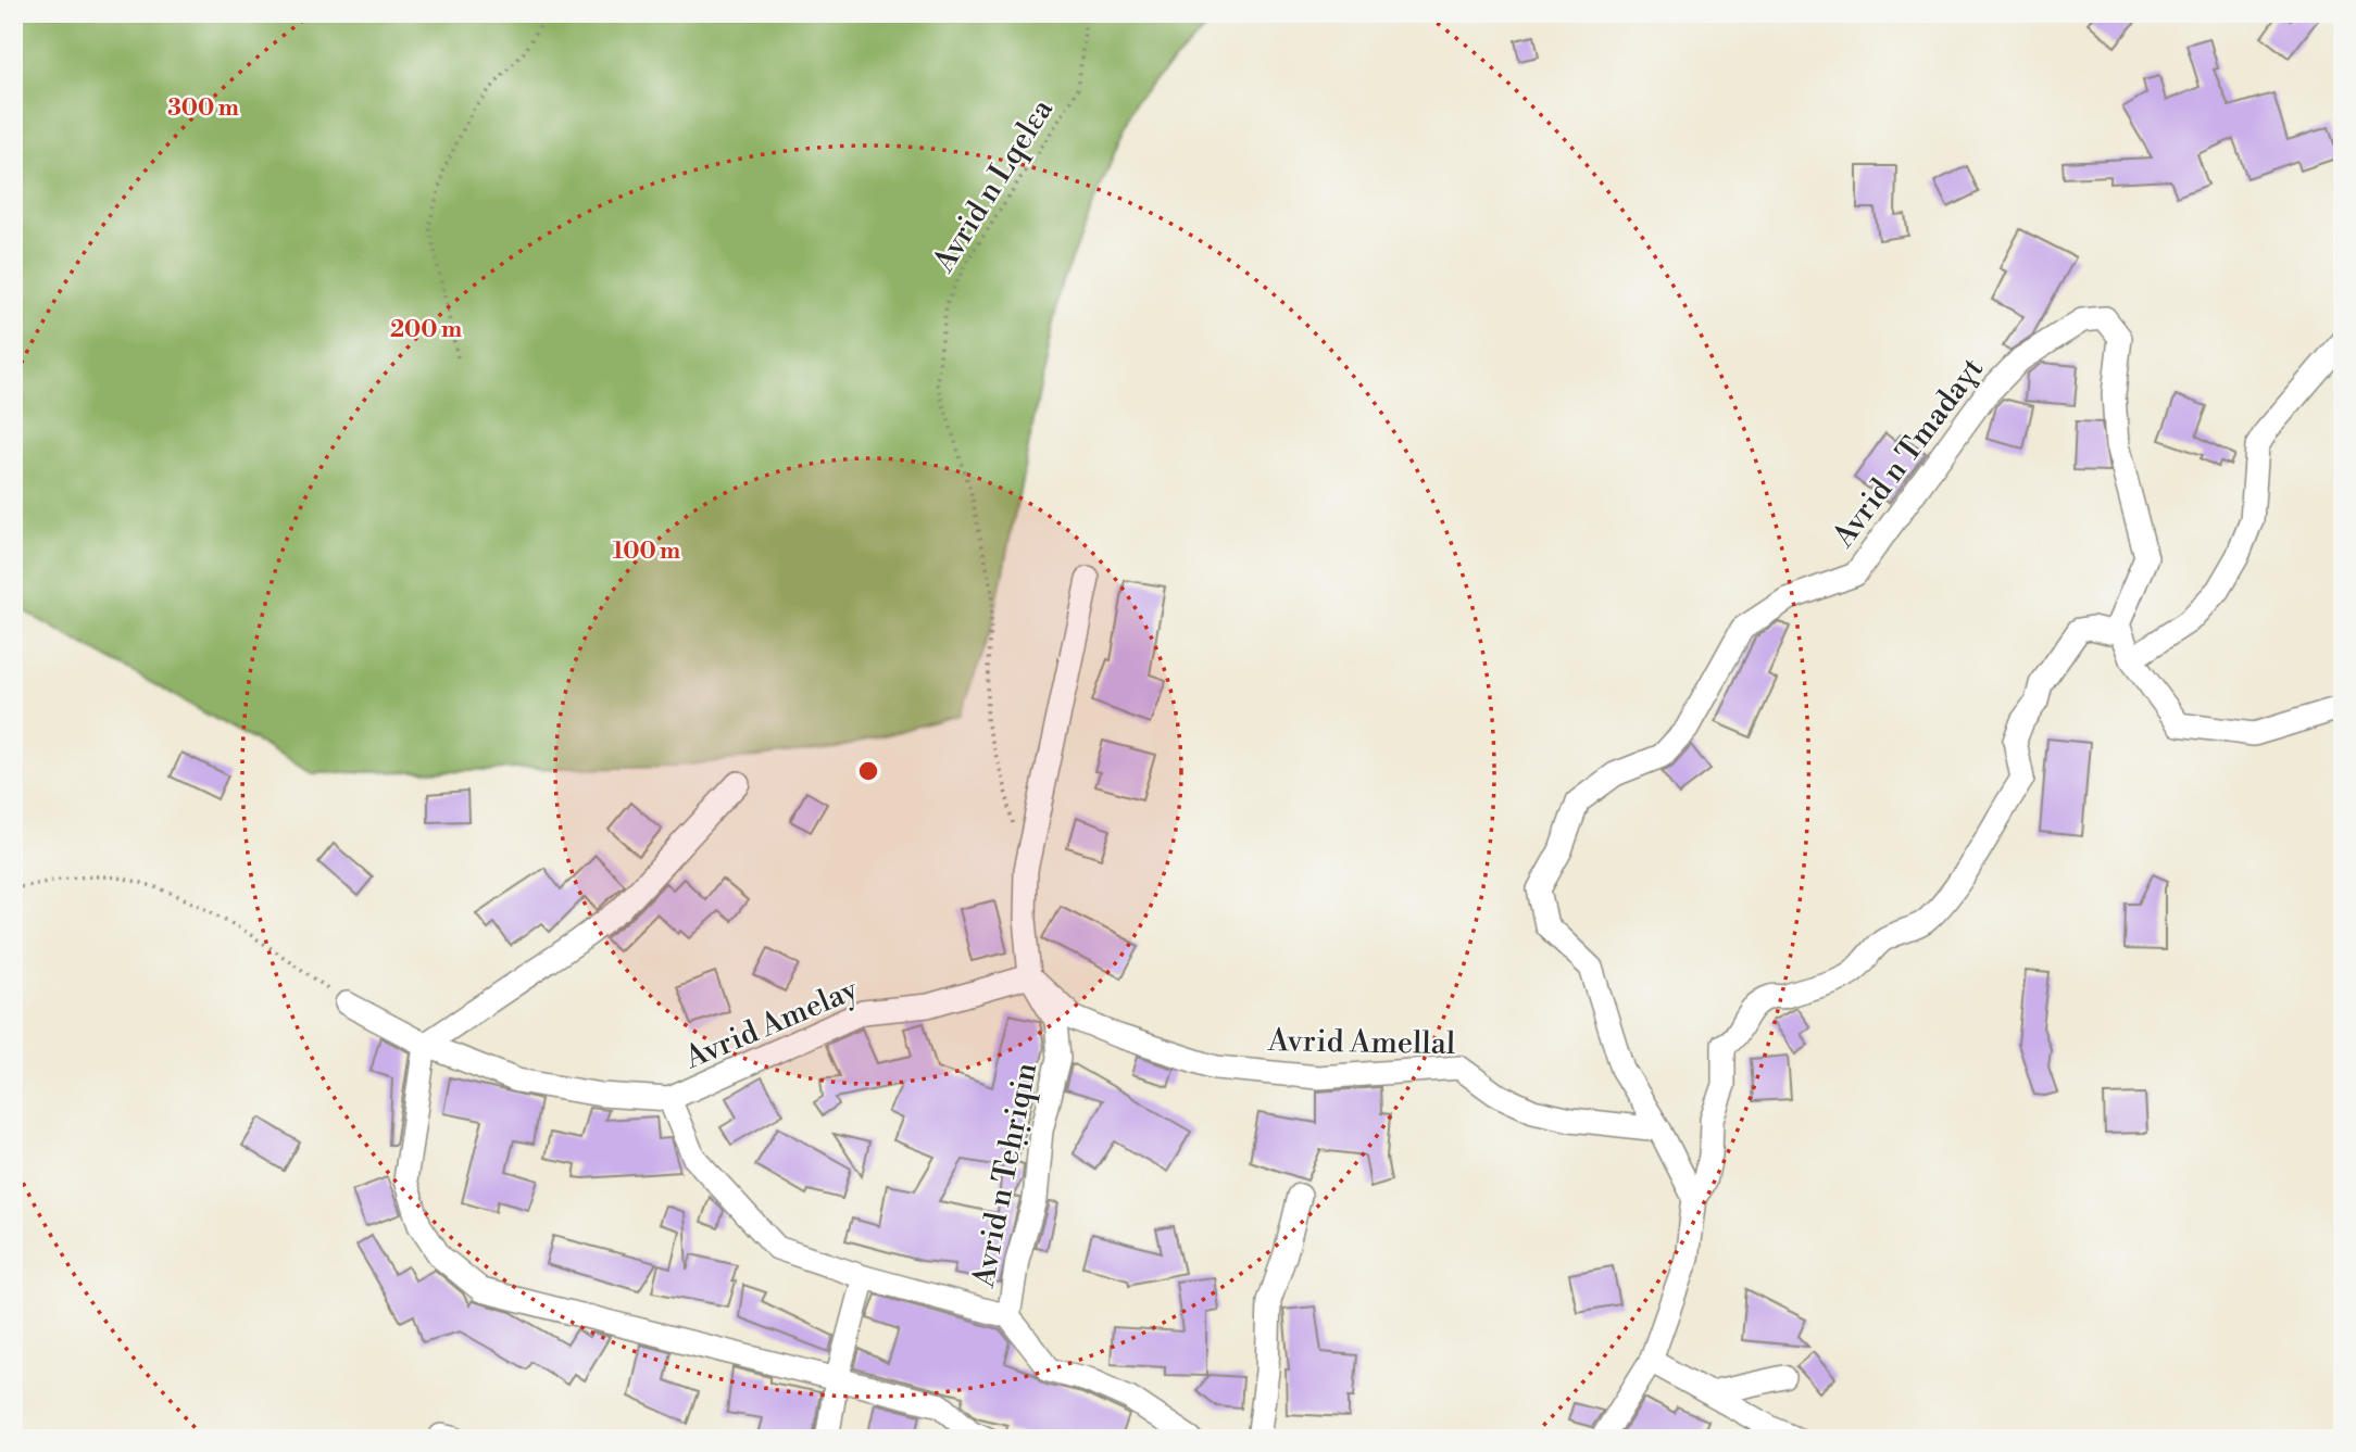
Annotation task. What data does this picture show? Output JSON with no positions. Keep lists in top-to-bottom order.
{
  "streets": {
    "street": [
      "Avrid n Tmadaɣt",
      "Avrid Amelay",
      "Avrid Amellal",
      "Avrid n Teḥṛiqin"
    ],
    "path": ["Avrid n Lqelɛa"]
  },
  "crossings": [
    ["Avrid n Tmadaɣt", "Avrid Amellal"],
    ["Avrid Amelay", "Avrid Amellal"],
    ["Avrid Amelay", "Avrid n Teḥṛiqin"],
    ["Avrid Amellal", "Avrid n Teḥṛiqin"]
  ],
  "rings": ["300 m", "200 m", "100 m"]
}
